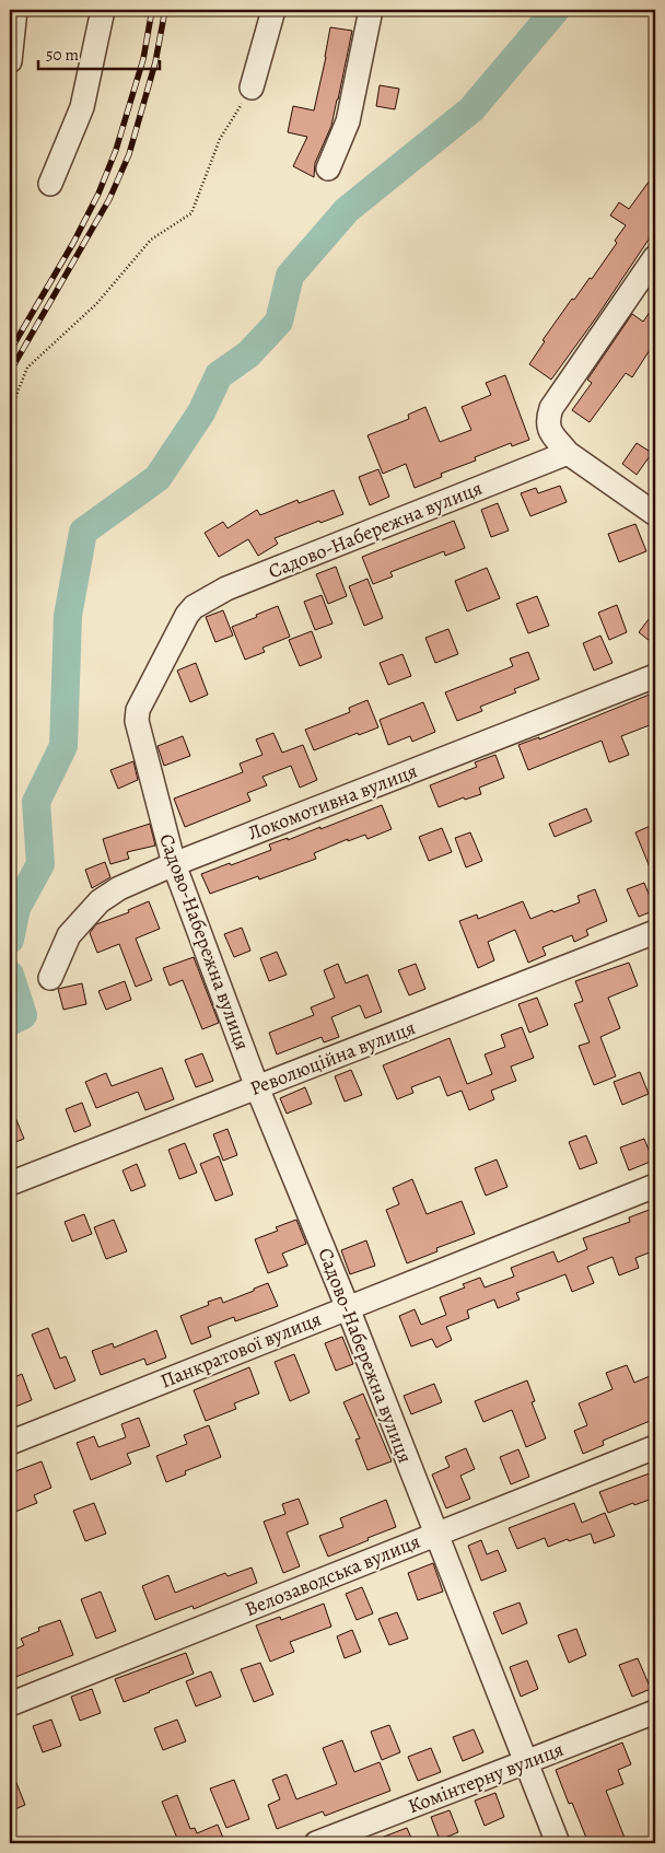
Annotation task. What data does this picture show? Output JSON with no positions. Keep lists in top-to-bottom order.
{
  "streets": {
    "street": [
      "Садово-Набережна вулиця",
      "Локомотивна вулиця",
      "Революційна вулиця",
      "Панкратової вулиця",
      "Велозаводська вулиця",
      "Комінтерну вулиця"
    ]
  },
  "crossings": [
    ["Садово-Набережна вулиця", "Локомотивна вулиця"],
    ["Садово-Набережна вулиця", "Революційна вулиця"],
    ["Садово-Набережна вулиця", "Панкратової вулиця"],
    ["Садово-Набережна вулиця", "Велозаводська вулиця"],
    ["Садово-Набережна вулиця", "Комінтерну вулиця"]
  ],
  "scale_bar": "50 m"
}
